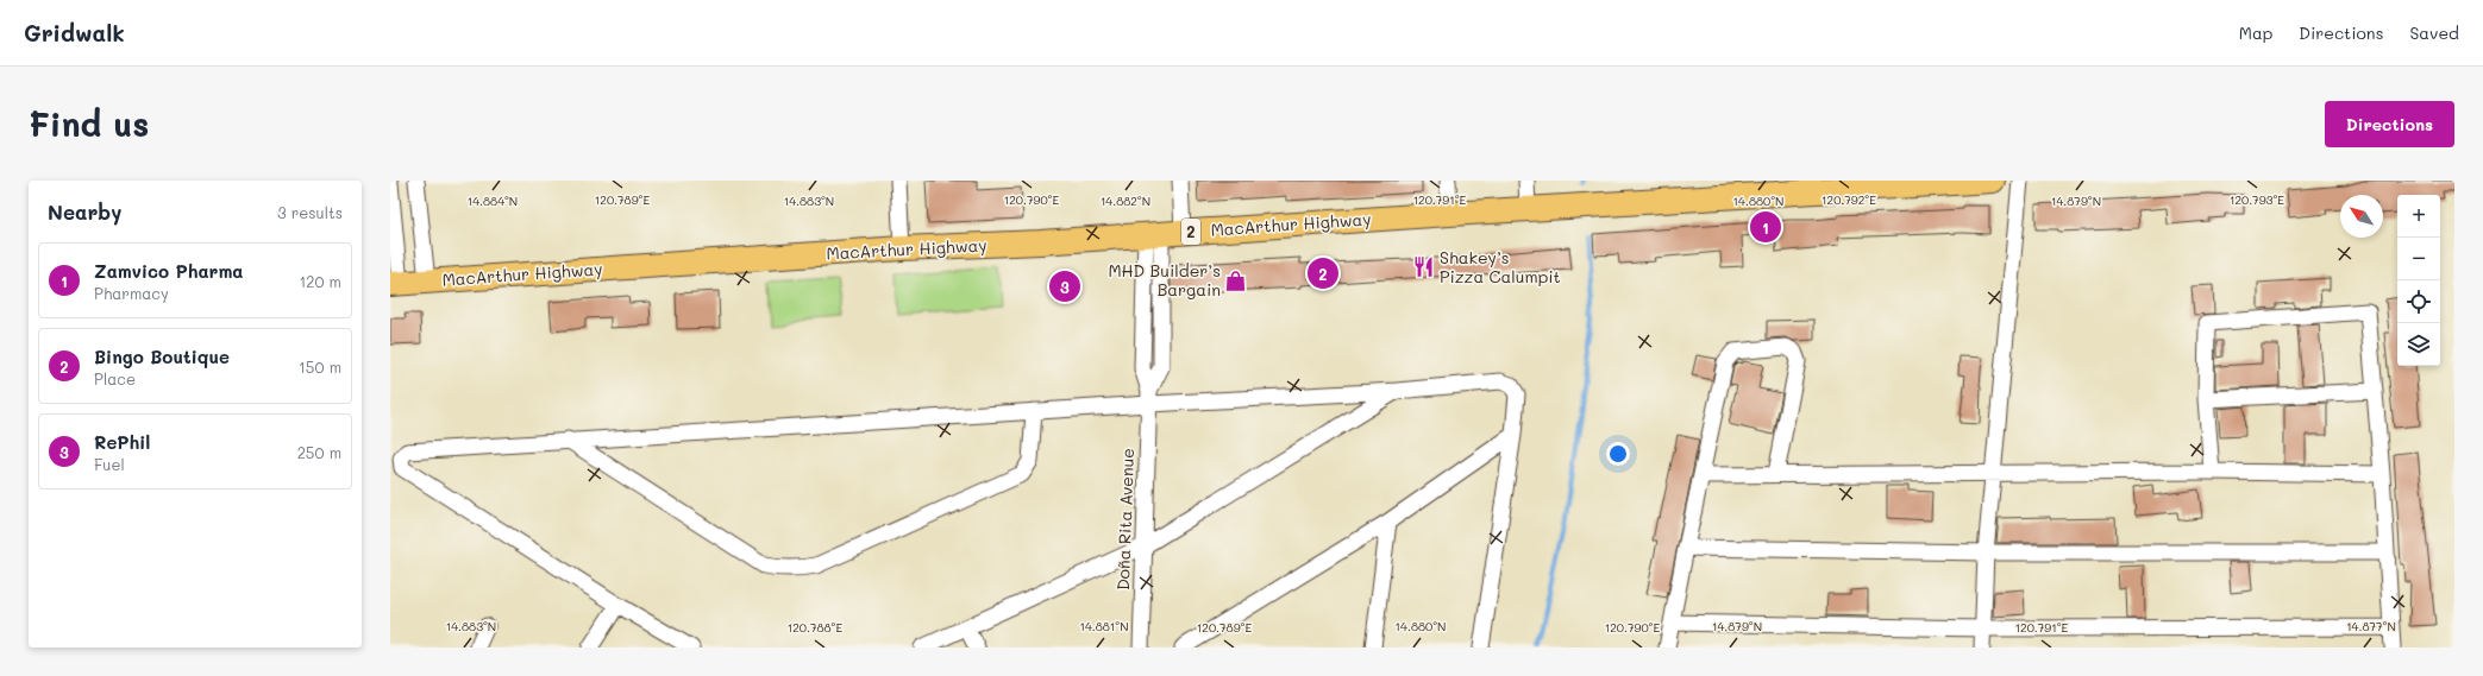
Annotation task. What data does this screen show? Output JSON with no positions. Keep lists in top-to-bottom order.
{
  "streets": {
    "highway": ["MacArthur Highway", "2"],
    "street": ["Doña Rita Avenue"]
  },
  "crossings": [
    ["MacArthur Highway", "Doña Rita Avenue"]
  ],
  "places": {
    "restaurant": ["Shakey’s Pizza Calumpit"],
    "shop": ["MHD Builder’s Bargain"]
  },
  "north": "top left",
  "page": {
    "header": "Gridwalk",
    "nav": ["Map", "Directions", "Saved"],
    "buttons": "Directions",
    "title": "Find us",
    "heading": ["Nearby", "3 results"],
    "map_buttons": ["+", "−"],
    "pins": ["1", "2", "3"],
    "list": [
      {
        "mark": "1",
        "name": "Zamvico Pharma",
        "note": "Pharmacy",
        "value": "120 m"
      },
      {
        "mark": "2",
        "name": "Bingo Boutique",
        "note": "Place",
        "value": "150 m"
      },
      {
        "mark": "3",
        "name": "RePhil",
        "note": "Fuel",
        "value": "250 m"
      }
    ]
  },
  "coordinates": [
    "120.789°E",
    "120.790°E",
    "120.791°E",
    "120.792°E",
    "120.793°E",
    "14.884°N",
    "14.883°N",
    "14.882°N",
    "14.880°N",
    "14.879°N",
    "14.881°N",
    "14.877°N",
    "120.788°E"
  ]
}
